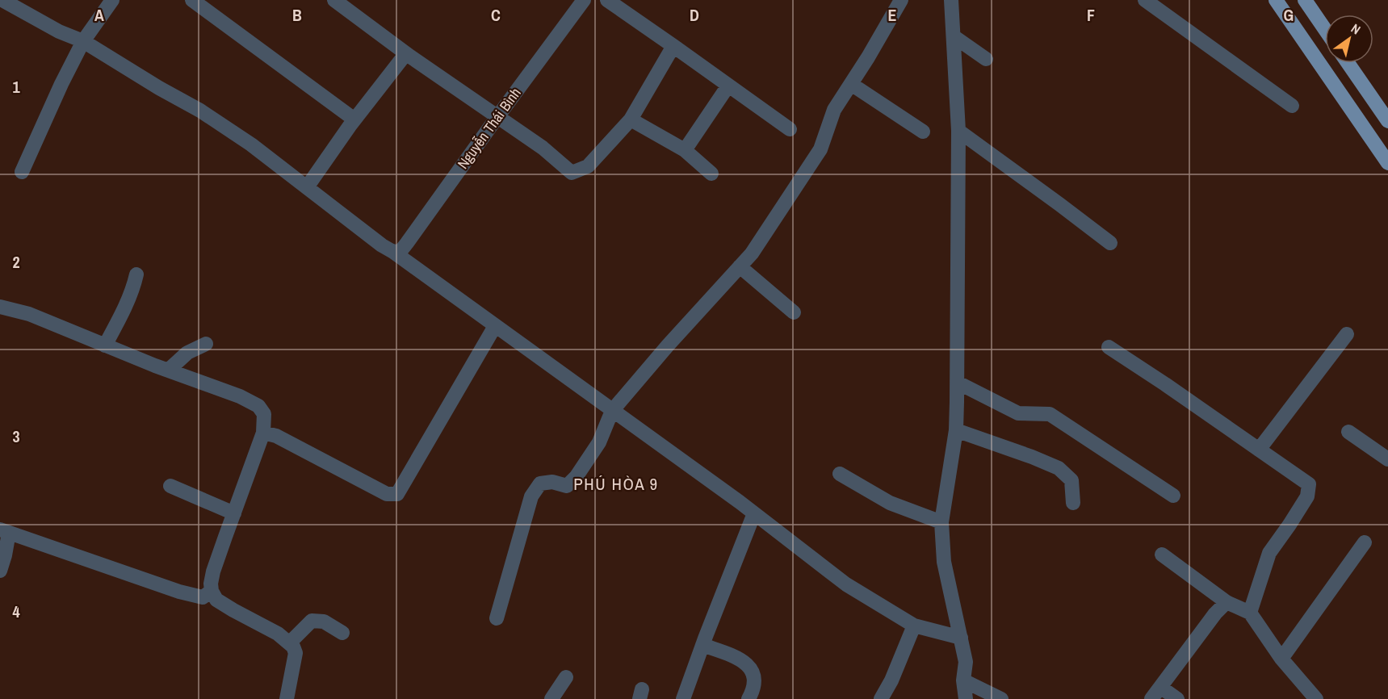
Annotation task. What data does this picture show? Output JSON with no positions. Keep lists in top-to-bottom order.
{
  "streets": {
    "street": ["Nguyễn Thái Bình"]
  },
  "districts": ["PHÚ HÒA 9"],
  "north": "top right",
  "grid": {
    "columns": [
      "A",
      "B",
      "C",
      "D",
      "E",
      "F",
      "G"
    ],
    "rows": [
      "1",
      "2",
      "3",
      "4"
    ]
  }
}
